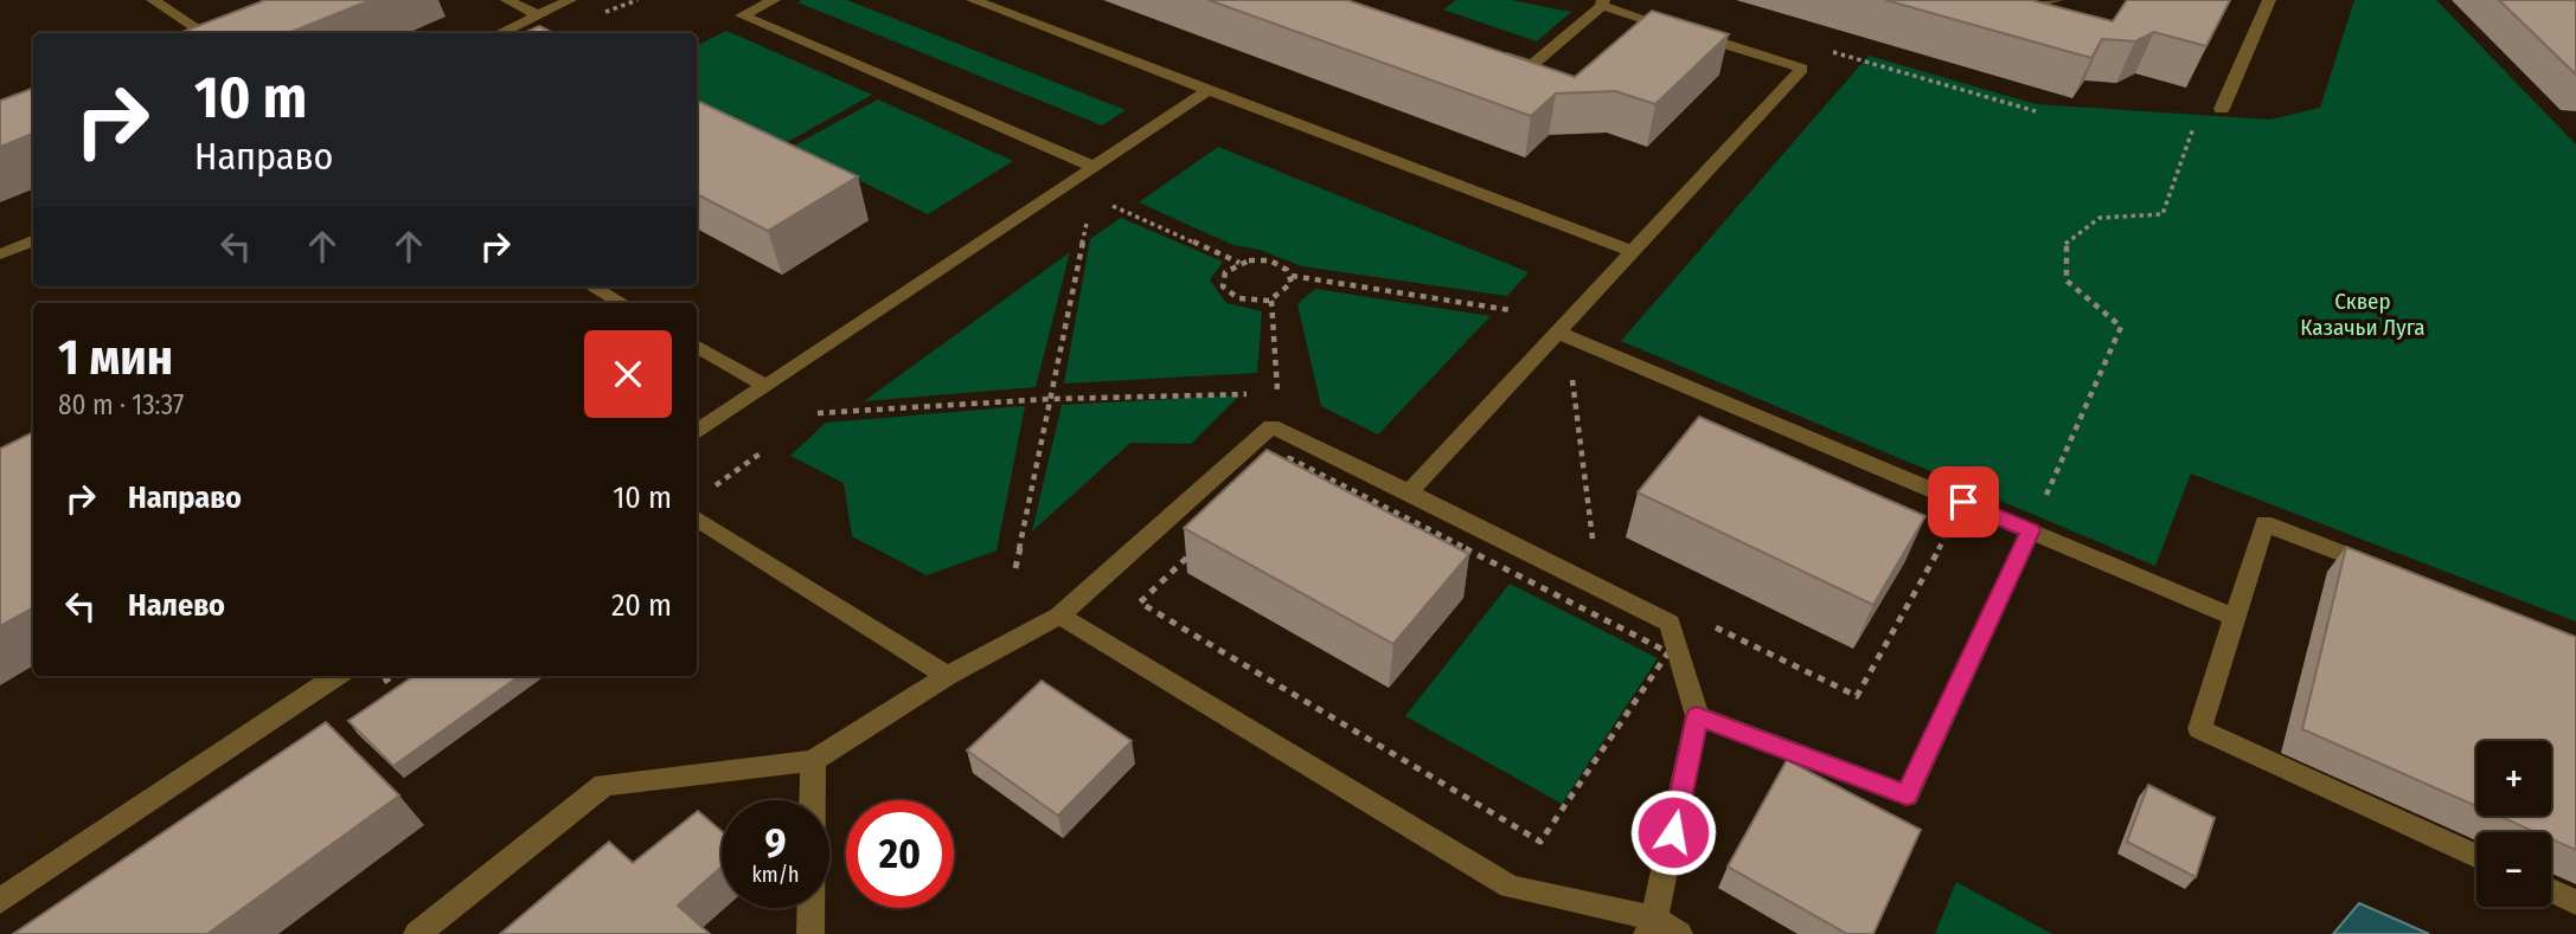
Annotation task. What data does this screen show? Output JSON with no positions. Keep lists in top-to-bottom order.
{
  "parks": ["Сквер Казачьи Луга"],
  "page": {
    "turn": ["10 m", "Направо"],
    "heading": ["1 мин", "80 m · 13:37"],
    "list": [
      {
        "name": "Направо",
        "value": "10 m"
      },
      {
        "name": "Налево",
        "value": "20 m"
      }
    ],
    "map_buttons": ["+", "−"],
    "speed": "9 km/h",
    "limit": "20"
  }
}
